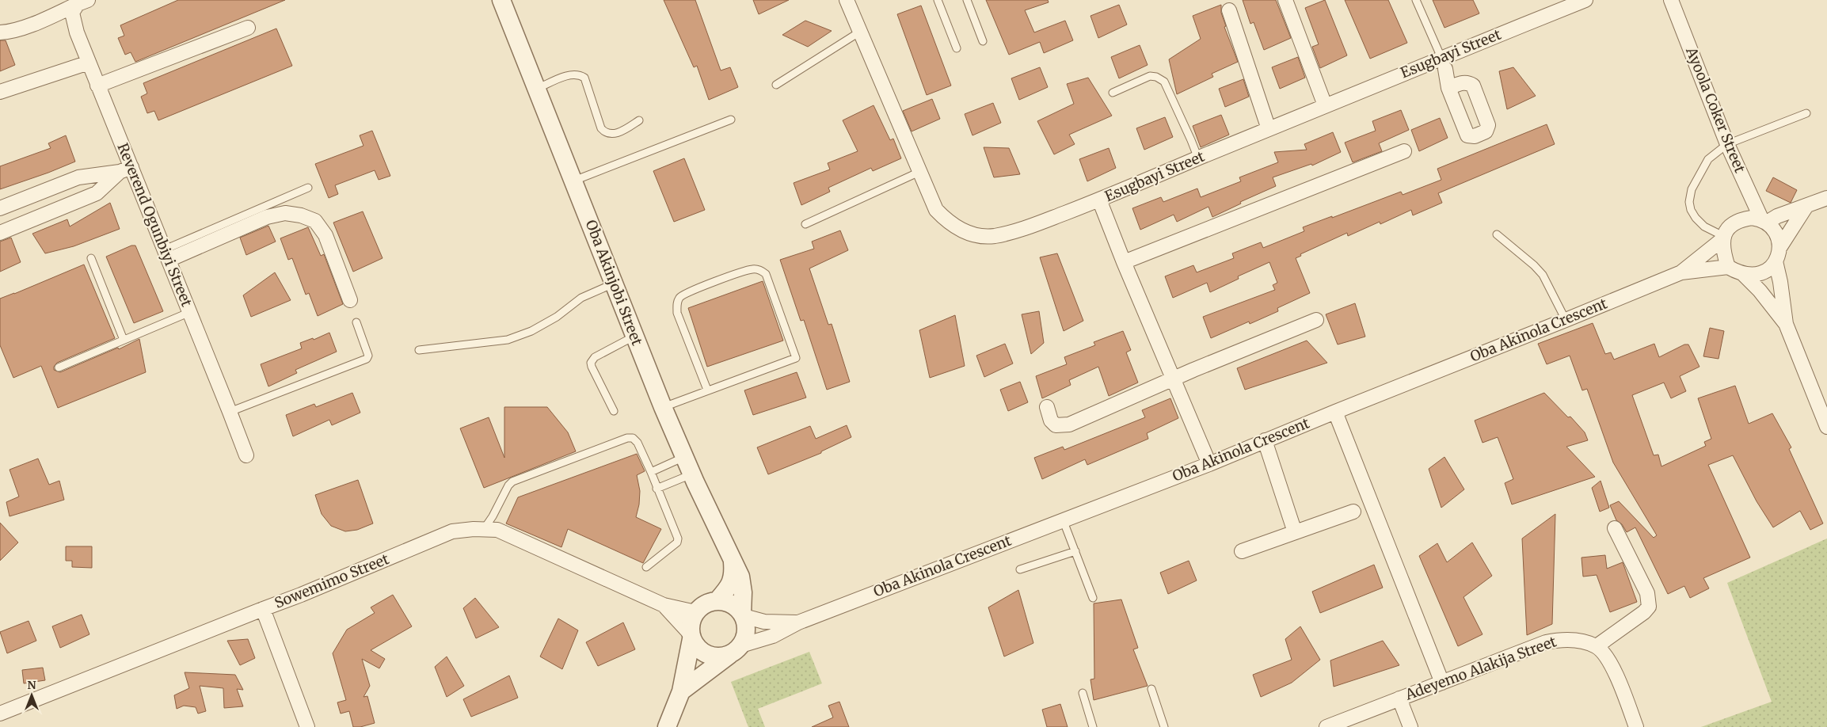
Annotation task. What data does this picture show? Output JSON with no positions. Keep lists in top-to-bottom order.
{
  "streets": {
    "street": [
      "Esugbayi Street",
      "Ayoola Coker Street",
      "Reverend Ogunbiyi Street",
      "Oba Akinjobi Street",
      "Oba Akinola Crescent",
      "Sowemimo Street",
      "Adeyemo Alakija Street"
    ]
  },
  "crossings": [
    ["Oba Akinjobi Street", "Oba Akinola Crescent"],
    ["Oba Akinjobi Street", "Sowemimo Street"],
    ["Oba Akinola Crescent", "Sowemimo Street"]
  ],
  "north": "top"
}
